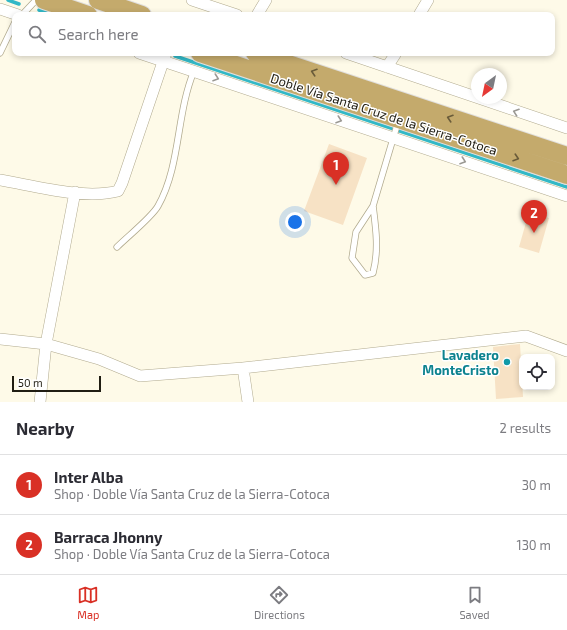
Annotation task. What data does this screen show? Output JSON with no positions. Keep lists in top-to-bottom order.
{
  "streets": {
    "highway": ["Doble Vía Santa Cruz de la Sierra-Cotoca"]
  },
  "places": ["Lavadero MonteCristo"],
  "scale_bar": "50 m",
  "north": "bottom left",
  "page": {
    "search": "Search here",
    "pins": ["1", "2"],
    "scale": "50 m",
    "heading": ["Nearby", "2 results"],
    "list": [
      {
        "mark": "1",
        "name": "Inter Alba",
        "note": "Shop · Doble Vía Santa Cruz de la Sierra-Cotoca",
        "value": "30 m"
      },
      {
        "mark": "2",
        "name": "Barraca Jhonny",
        "note": "Shop · Doble Vía Santa Cruz de la Sierra-Cotoca",
        "value": "130 m"
      }
    ],
    "nav": ["Map", "Directions", "Saved"]
  }
}
